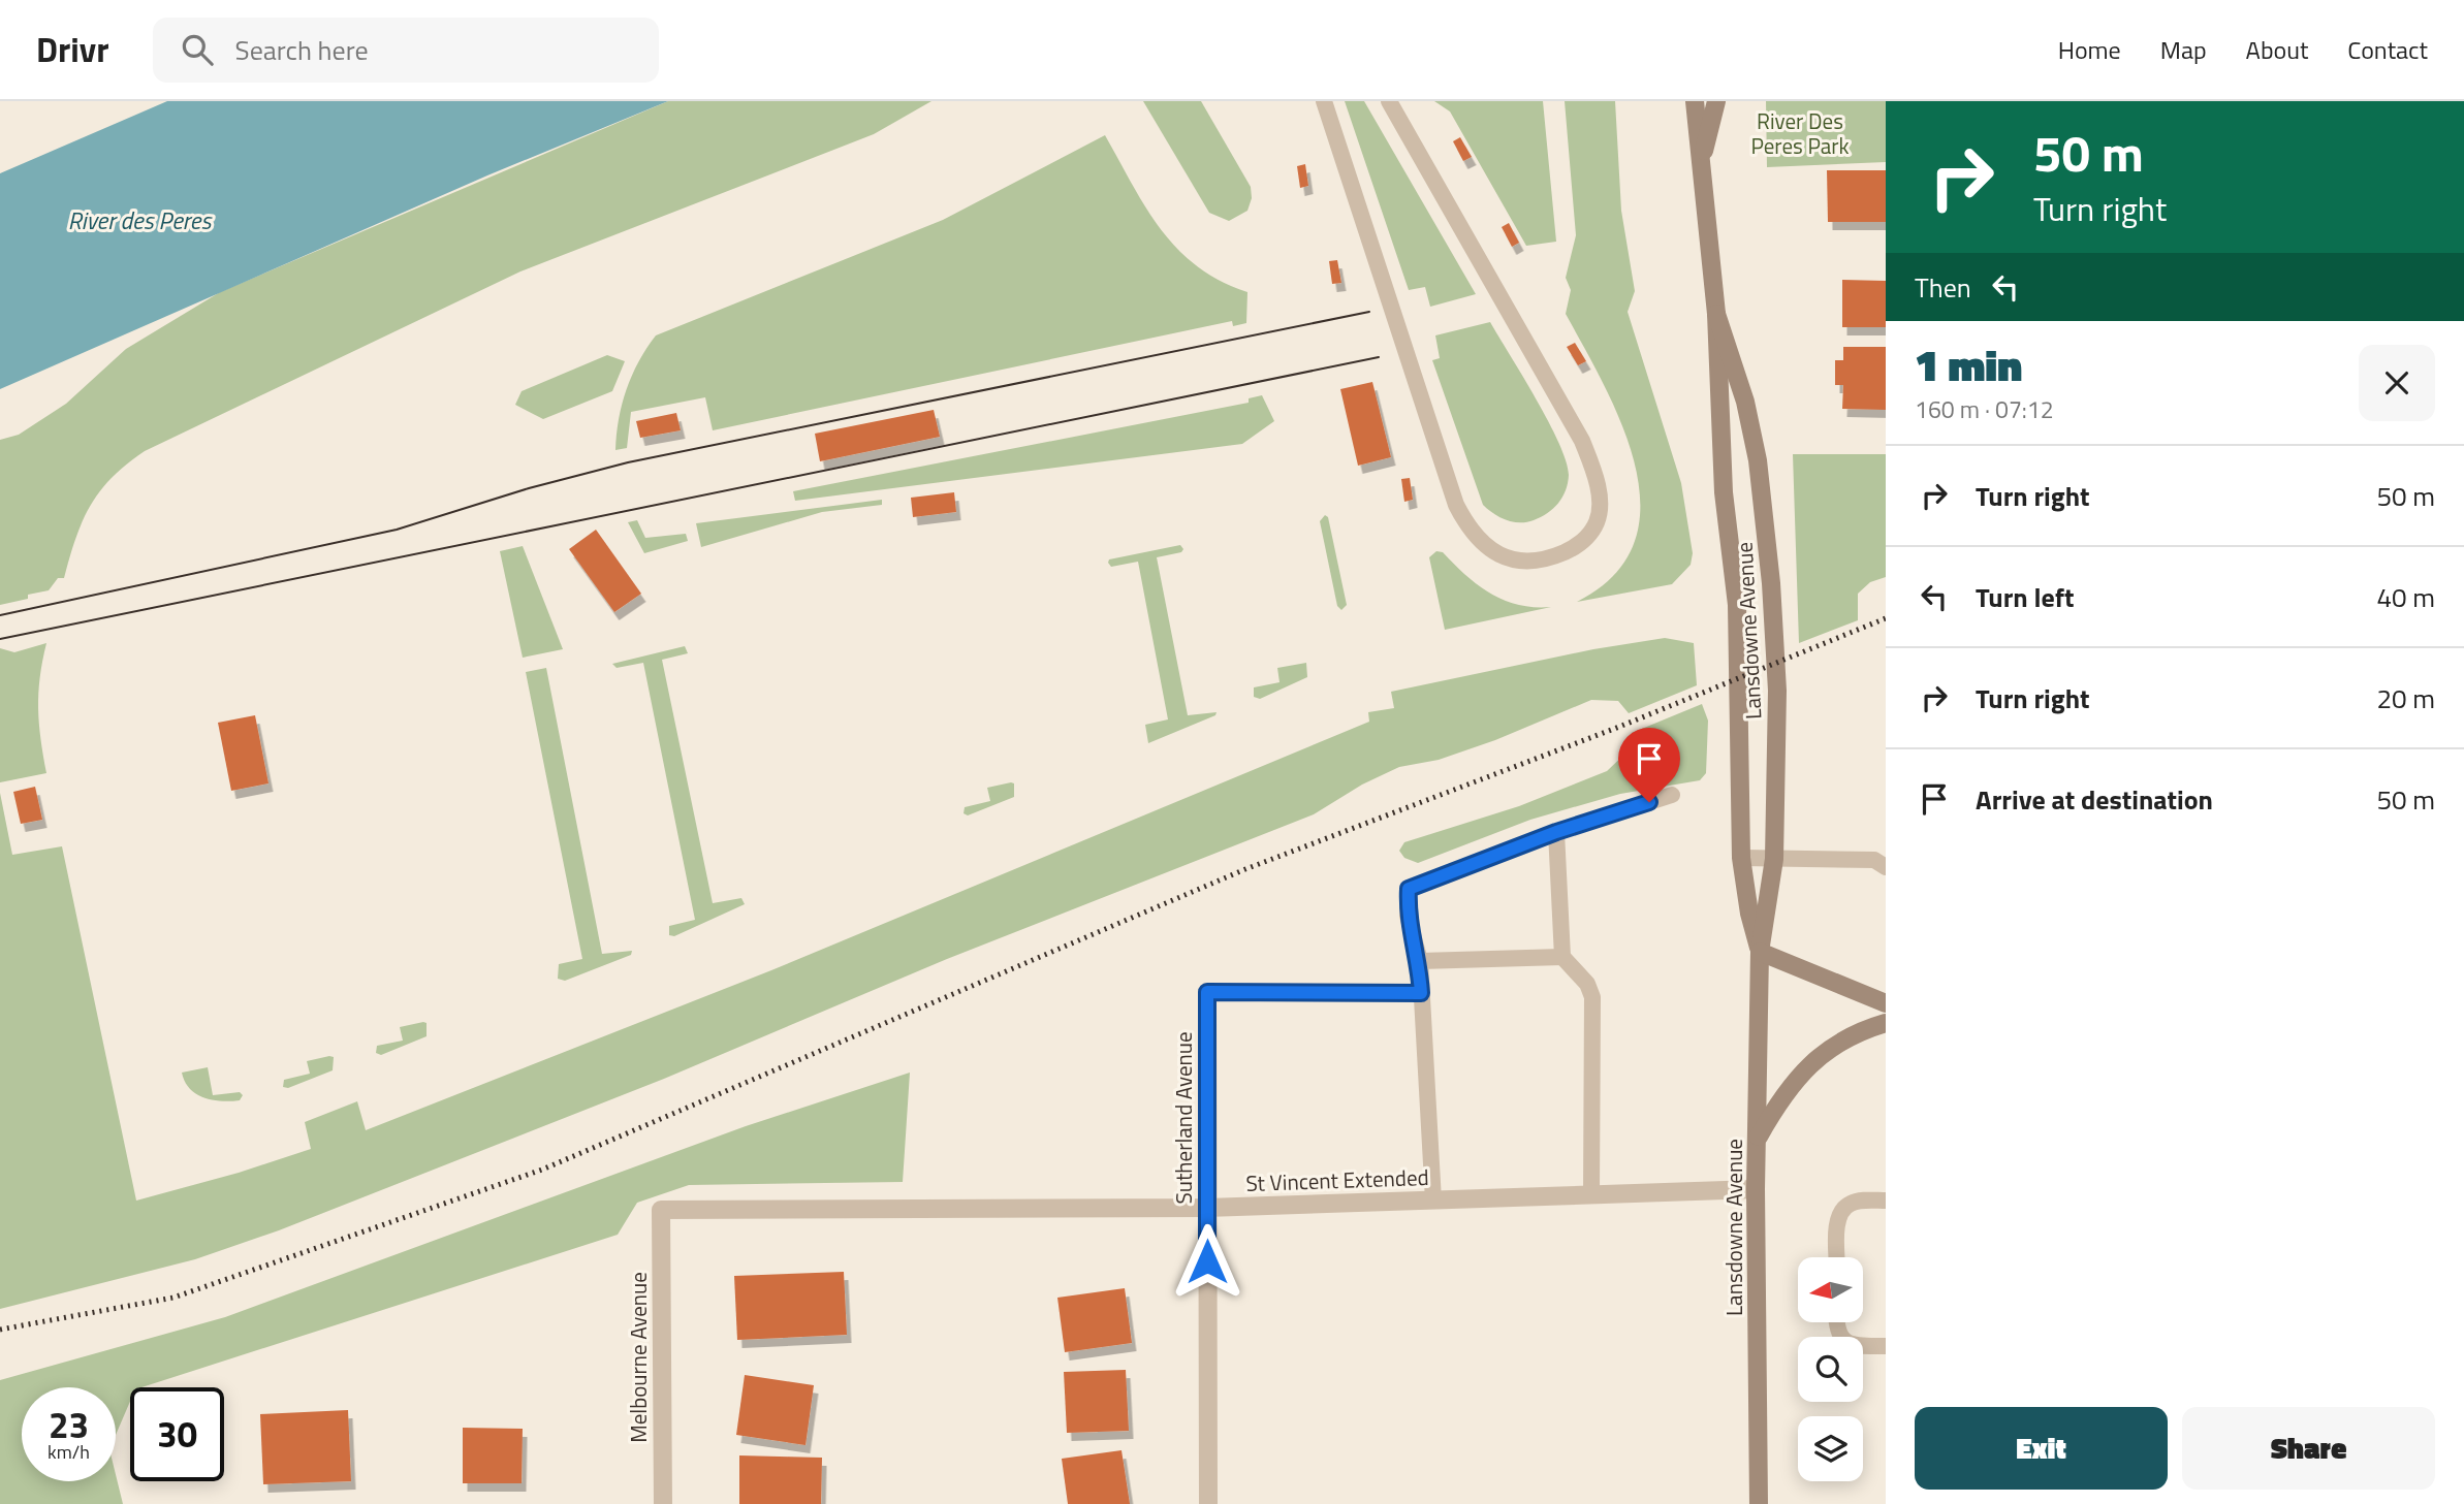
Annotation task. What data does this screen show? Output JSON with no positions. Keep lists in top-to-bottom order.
{
  "streets": {
    "main road": ["Lansdowne Avenue"],
    "street": ["Sutherland Avenue", "St Vincent Extended", "Melbourne Avenue"]
  },
  "crossings": [
    ["Lansdowne Avenue", "St Vincent Extended"],
    ["Sutherland Avenue", "St Vincent Extended"],
    ["St Vincent Extended", "Melbourne Avenue"]
  ],
  "water": ["River des Peres"],
  "parks": ["River Des Peres Park"],
  "north": "left",
  "page": {
    "header": "Drivr",
    "search": "Search here",
    "nav": [
      "Home",
      "Map",
      "About",
      "Contact"
    ],
    "turn": ["50 m", "Turn right"],
    "then": "Then",
    "heading": ["1 min", "160 m · 07:12"],
    "list": [
      {
        "name": "Turn right",
        "value": "50 m"
      },
      {
        "name": "Turn left",
        "value": "40 m"
      },
      {
        "name": "Turn right",
        "value": "20 m"
      },
      {
        "name": "Arrive at destination",
        "value": "50 m"
      }
    ],
    "speed": "23 km/h",
    "limit": "30",
    "buttons": ["Exit", "Share"]
  }
}
